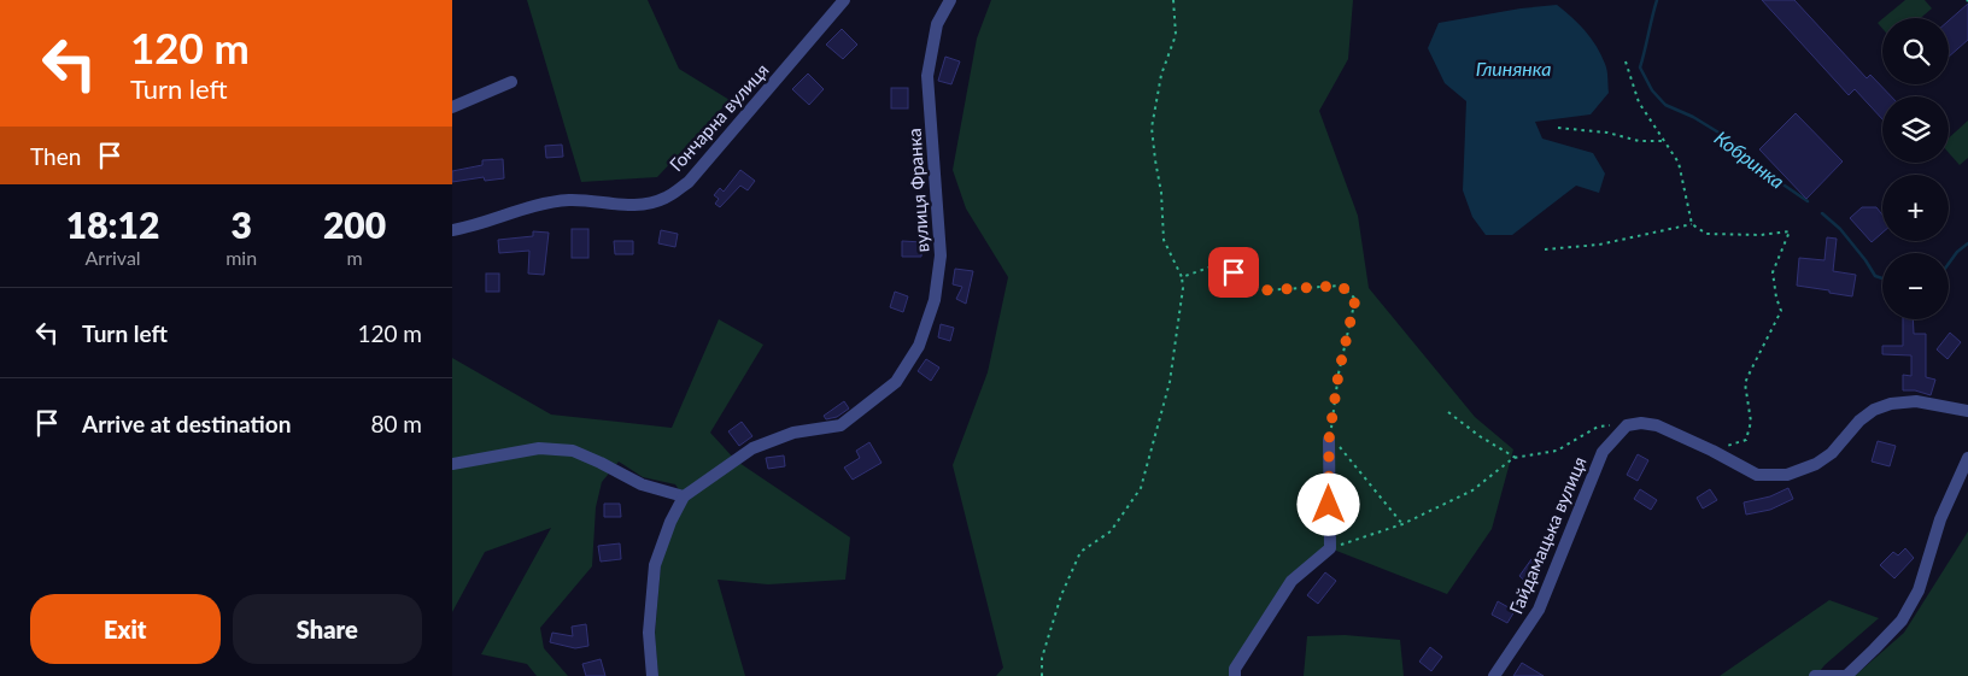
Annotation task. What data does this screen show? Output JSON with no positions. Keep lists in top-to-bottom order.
{
  "streets": {
    "street": ["Гончарна вулиця", "вулиця Франка", "Гайдамацька вулиця"]
  },
  "water": ["Глинянка", "Кобринка"],
  "page": {
    "turn": ["120 m", "Turn left"],
    "map_buttons": ["+", "−"],
    "then": "Then",
    "eta": [
      "18:12",
      "Arrival",
      "3",
      "min",
      "200",
      "m"
    ],
    "list": [
      {
        "name": "Turn left",
        "value": "120 m"
      },
      {
        "name": "Arrive at destination",
        "value": "80 m"
      }
    ],
    "buttons": ["Exit", "Share"]
  }
}
